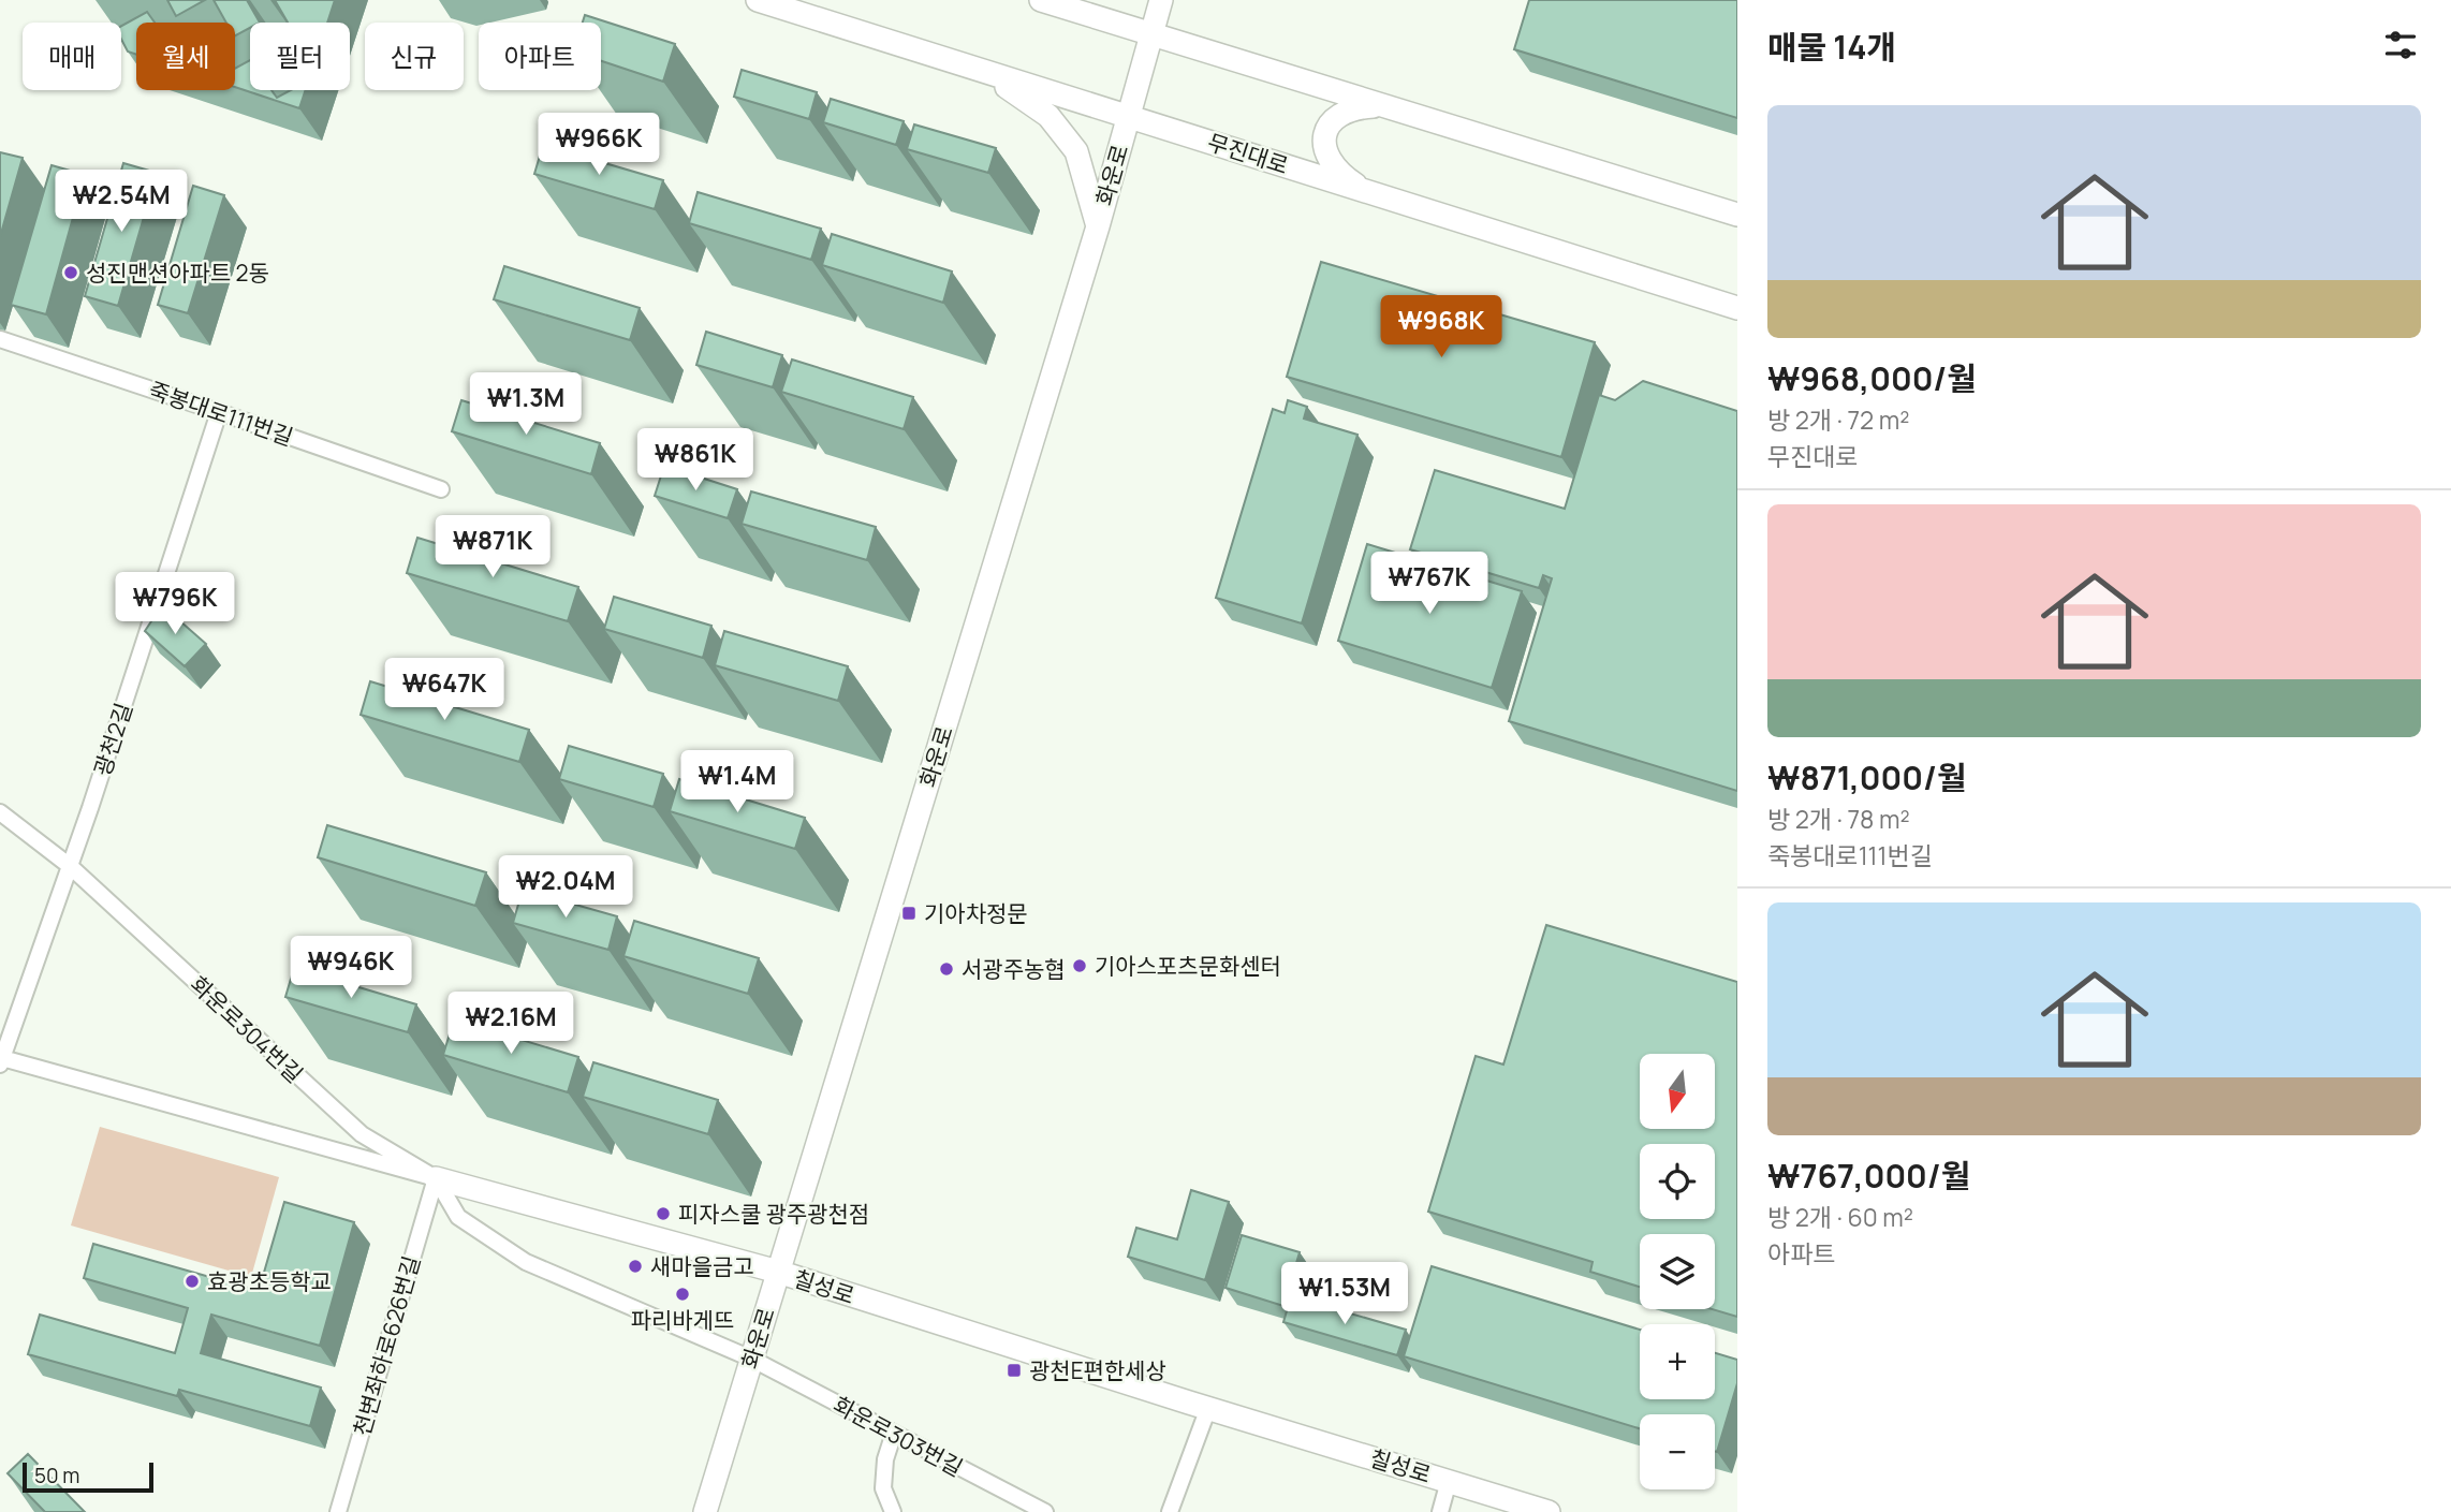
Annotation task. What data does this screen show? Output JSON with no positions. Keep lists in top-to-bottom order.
{
  "streets": {
    "street": [
      "무진대로",
      "화운로",
      "죽봉대로111번길",
      "광천2길",
      "화운로304번길",
      "칠성로",
      "천변좌하로626번길",
      "화운로303번길"
    ]
  },
  "crossings": [
    ["무진대로", "화운로"],
    ["화운로", "화운로304번길"],
    ["화운로", "칠성로"],
    ["화운로", "화운로303번길"],
    ["죽봉대로111번길", "광천2길"],
    ["광천2길", "화운로304번길"],
    ["화운로304번길", "칠성로"],
    ["화운로304번길", "천변좌하로626번길"],
    ["화운로304번길", "화운로303번길"],
    ["칠성로", "천변좌하로626번길"]
  ],
  "places": {
    "other": [
      "성진맨션아파트 2동",
      "기아스포츠문화센터",
      "서광주농협",
      "피자스쿨 광주광천점",
      "새마을금고",
      "효광초등학교",
      "파리바게뜨"
    ],
    "transit": ["기아차정문", "광천E편한세상"]
  },
  "scale_bar": "50 m",
  "north": "bottom",
  "page": {
    "heading": "매물 14개",
    "chip": [
      "매매",
      "월세",
      "필터",
      "신규",
      "아파트"
    ],
    "list": [
      {
        "name": "₩968,000/월",
        "note": "방 2개 · 72 m² · 무진대로"
      },
      {
        "name": "₩871,000/월",
        "note": "방 2개 · 78 m² · 죽봉대로111번길"
      },
      {
        "name": "₩767,000/월",
        "note": "방 2개 · 60 m² · 아파트"
      }
    ],
    "price": [
      "₩966K",
      "₩2.54M",
      "₩968K",
      "₩1.3M",
      "₩861K",
      "₩871K",
      "₩767K",
      "₩796K",
      "₩647K",
      "₩1.4M",
      "₩2.04M",
      "₩946K",
      "₩2.16M",
      "₩1.53M"
    ],
    "map_buttons": ["+", "−"],
    "scale": "50 m"
  }
}
